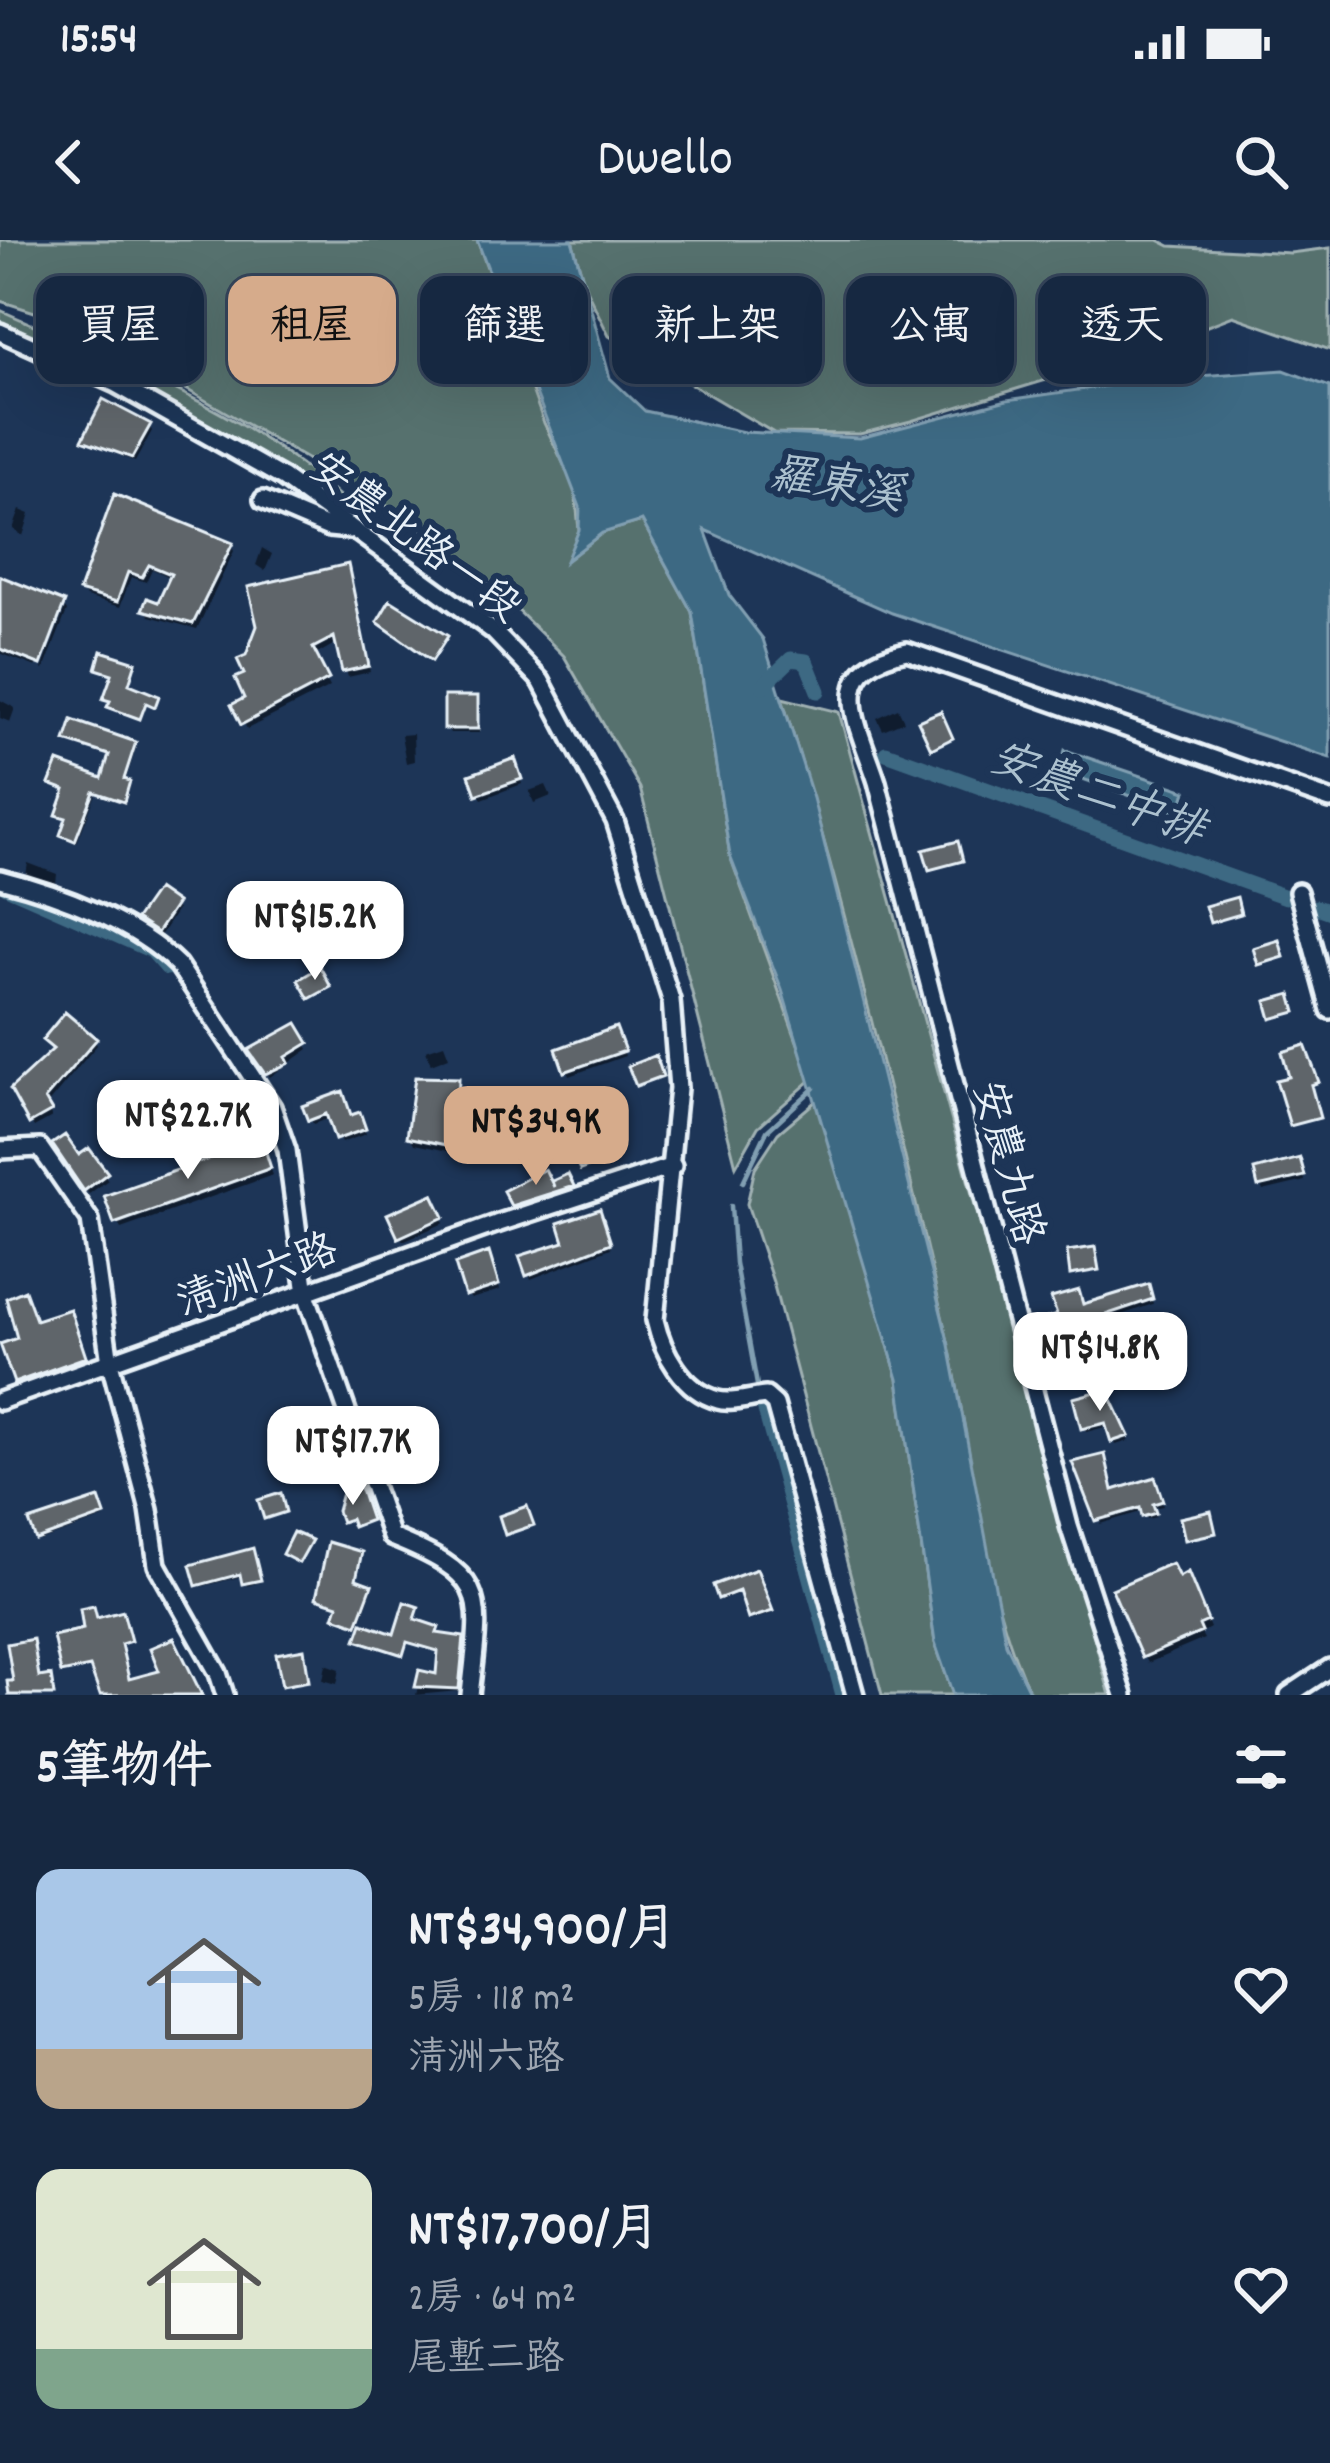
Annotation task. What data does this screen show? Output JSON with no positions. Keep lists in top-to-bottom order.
{
  "streets": {
    "street": ["安農北路一段", "安農九路", "清洲六路"]
  },
  "crossings": [
    ["安農北路一段", "清洲六路"]
  ],
  "water": ["羅東溪", "安農二中排"],
  "page": {
    "status": "15:54",
    "header": "Dwello",
    "chip": [
      "買屋",
      "租屋",
      "篩選",
      "新上架",
      "公寓",
      "透天"
    ],
    "price": [
      "NT$15.2K",
      "NT$22.7K",
      "NT$34.9K",
      "NT$14.8K",
      "NT$17.7K"
    ],
    "heading": "5筆物件",
    "list": [
      {
        "name": "NT$34,900/月",
        "note": "5房 · 118 m² · 清洲六路"
      },
      {
        "name": "NT$17,700/月",
        "note": "2房 · 64 m² · 尾塹二路"
      }
    ]
  }
}
